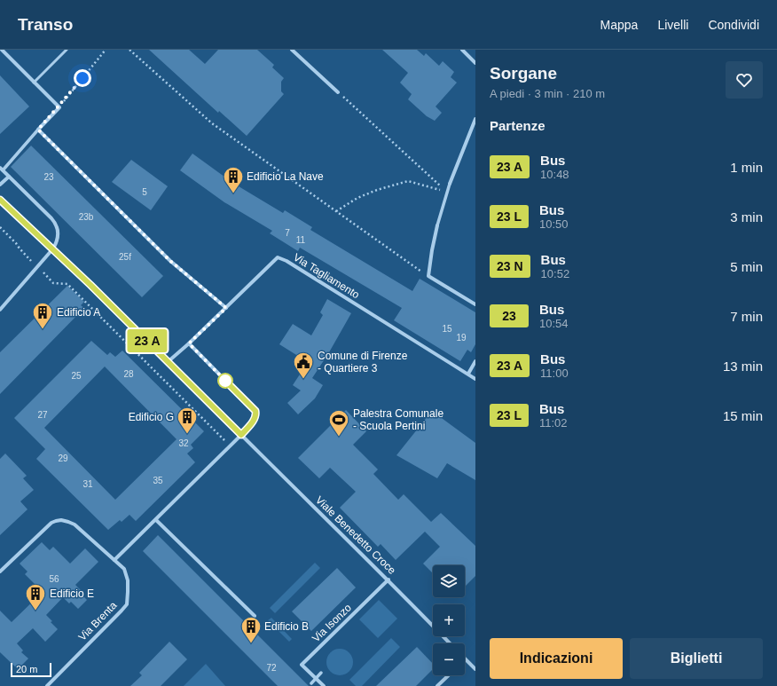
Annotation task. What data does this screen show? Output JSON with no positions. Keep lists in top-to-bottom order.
{
  "streets": {
    "street": [
      "Via Tagliamento",
      "Viale Benedetto Croce",
      "Via Brenta",
      "Via Isonzo"
    ]
  },
  "crossings": [
    ["Via Tagliamento", "Viale Benedetto Croce"],
    ["Viale Benedetto Croce", "Via Isonzo"]
  ],
  "places": {
    "building": [
      "Edificio La Nave",
      "Edificio A",
      "Edificio G",
      "Edificio E",
      "Edificio B"
    ],
    "public building": ["Comune di Firenze - Quartiere 3"],
    "sports": ["Palestra Comunale - Scuola Pertini"]
  },
  "house_numbers": [
    "23",
    "5",
    "23b",
    "7",
    "11",
    "25f",
    "15",
    "19",
    "28",
    "25",
    "27",
    "32",
    "29",
    "35",
    "31",
    "56",
    "72"
  ],
  "scale_bar": "20 m",
  "page": {
    "header": "Transo",
    "nav": ["Mappa", "Livelli", "Condividi"],
    "on_map": "23 A",
    "heading": [
      ["Sorgane", "A piedi · 3 min · 210 m"],
      "Partenze"
    ],
    "list": [
      {
        "mark": "23 A",
        "name": "Bus",
        "note": "10:48",
        "value": "1 min"
      },
      {
        "mark": "23 L",
        "name": "Bus",
        "note": "10:50",
        "value": "3 min"
      },
      {
        "mark": "23 N",
        "name": "Bus",
        "note": "10:52",
        "value": "5 min"
      },
      {
        "mark": "23",
        "name": "Bus",
        "note": "10:54",
        "value": "7 min"
      },
      {
        "mark": "23 A",
        "name": "Bus",
        "note": "11:00",
        "value": "13 min"
      },
      {
        "mark": "23 L",
        "name": "Bus",
        "note": "11:02",
        "value": "15 min"
      }
    ],
    "map_buttons": ["+", "−"],
    "buttons": ["Indicazioni", "Biglietti"],
    "scale": "20 m"
  }
}
